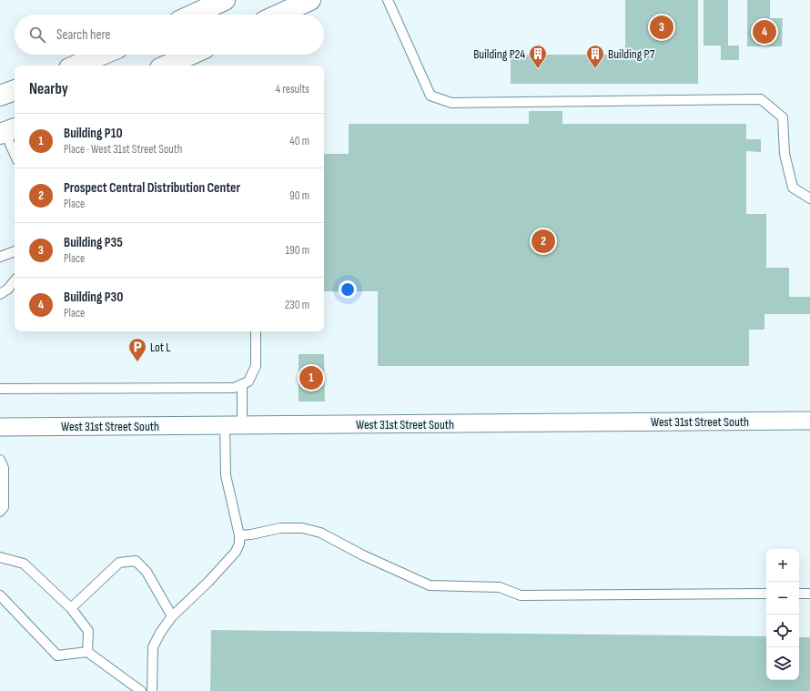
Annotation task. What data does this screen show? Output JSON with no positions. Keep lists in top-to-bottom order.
{
  "streets": {
    "street": ["West 31st Street South"]
  },
  "places": {
    "building": ["Building P24", "Building P7"],
    "parking": ["Lot L"]
  },
  "page": {
    "pins": [
      "3",
      "4",
      "2",
      "1"
    ],
    "search": "Search here",
    "heading": ["Nearby", "4 results"],
    "list": [
      {
        "mark": "1",
        "name": "Building P10",
        "note": "Place · West 31st Street South",
        "value": "40 m"
      },
      {
        "mark": "2",
        "name": "Prospect Central Distribution Center",
        "note": "Place",
        "value": "90 m"
      },
      {
        "mark": "3",
        "name": "Building P35",
        "note": "Place",
        "value": "190 m"
      },
      {
        "mark": "4",
        "name": "Building P30",
        "note": "Place",
        "value": "230 m"
      }
    ],
    "map_buttons": ["+", "−"]
  }
}
